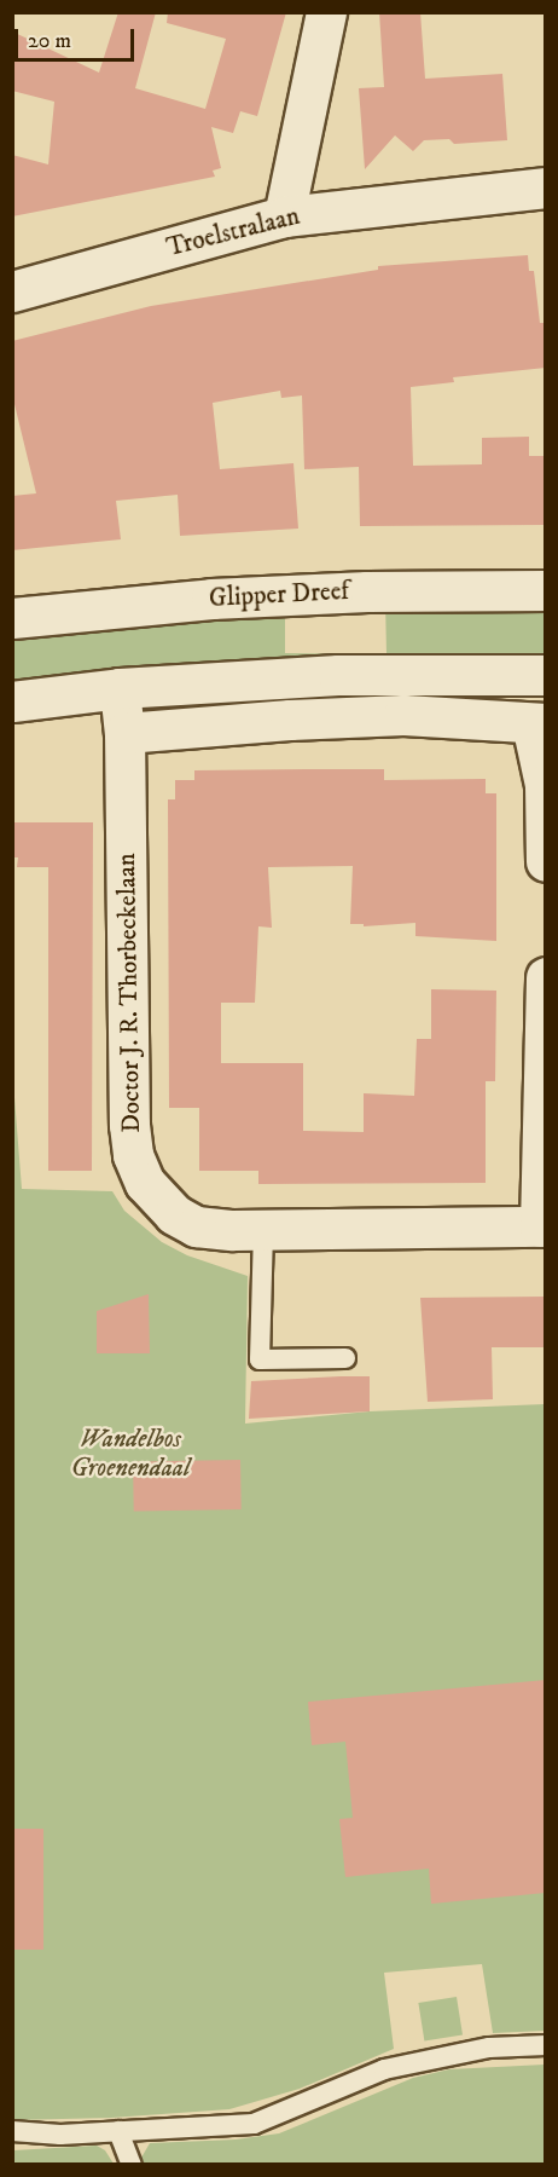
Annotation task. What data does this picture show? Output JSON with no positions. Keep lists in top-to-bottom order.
{
  "streets": {
    "street": ["Troelstralaan", "Glipper Dreef", "Doctor J. R. Thorbeckelaan"]
  },
  "parks": ["Wandelbos Groenendaal"],
  "scale_bar": "20 m"
}
